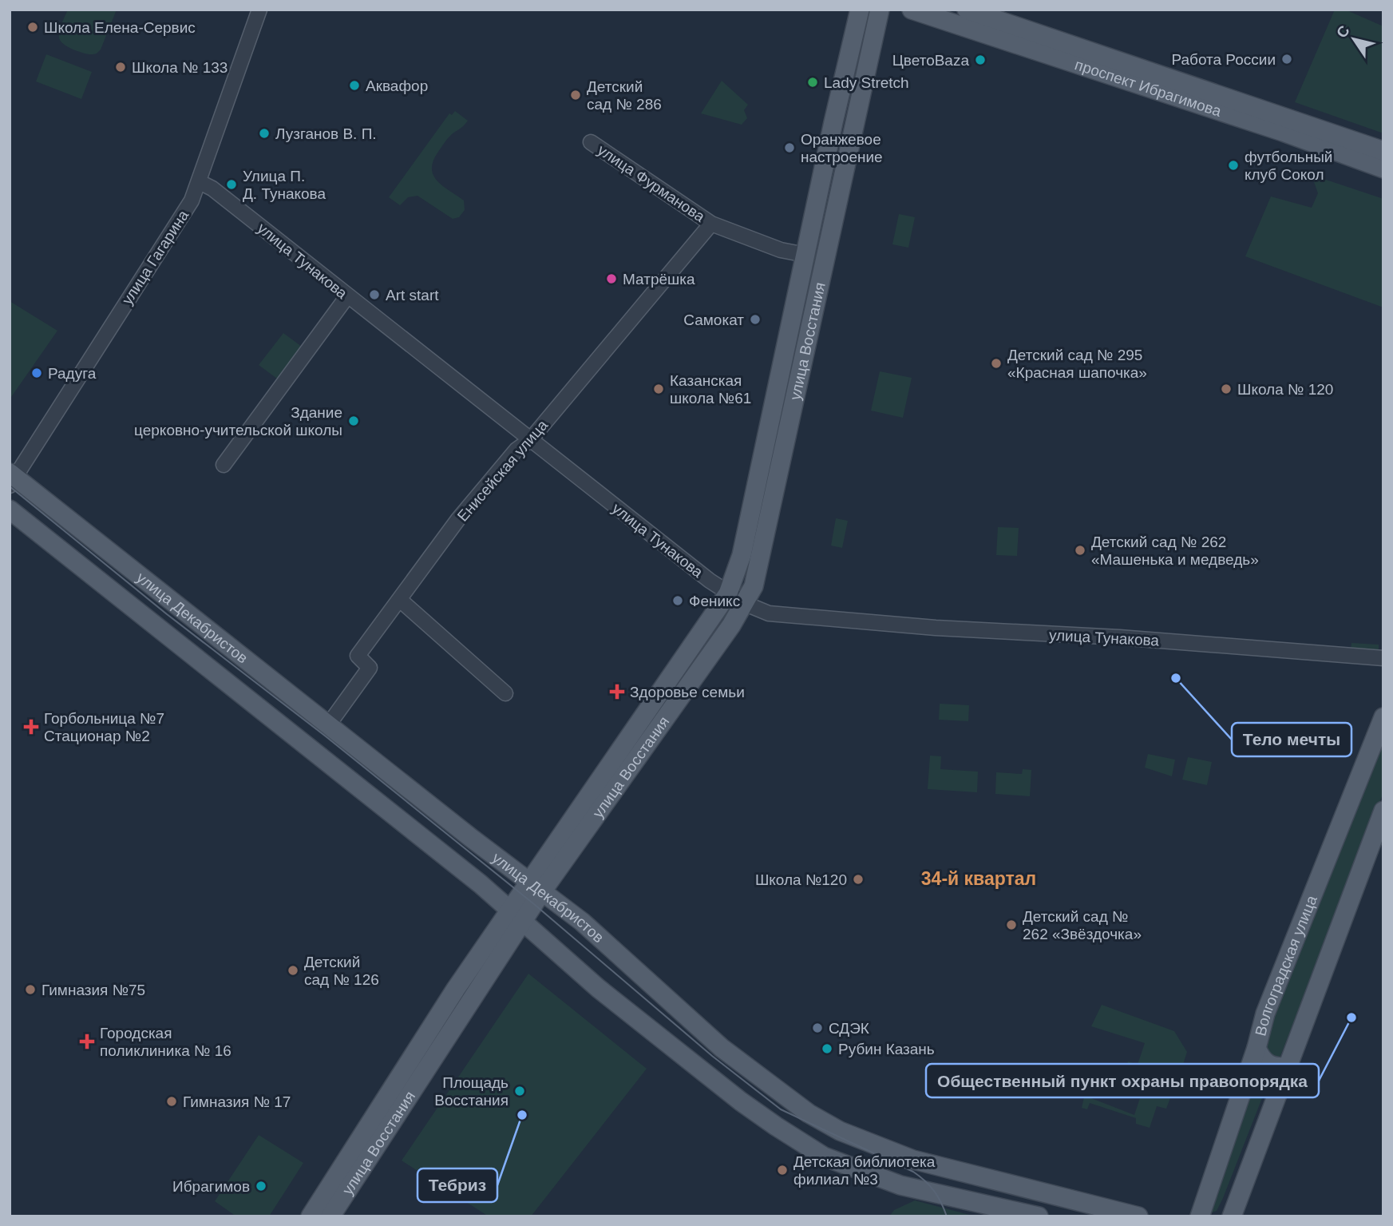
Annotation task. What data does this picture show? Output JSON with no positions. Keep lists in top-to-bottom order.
{
  "streets": {
    "main road": [
      "проспект Ибрагимова",
      "улица Восстания",
      "улица Декабристов",
      "Волгоградская улица"
    ],
    "street": [
      "улица Фурманова",
      "улица Гагарина",
      "улица Тунакова",
      "Енисейская улица"
    ]
  },
  "crossings": [
    ["улица Фурманова", "улица Восстания"],
    ["улица Фурманова", "Енисейская улица"],
    ["улица Гагарина", "улица Тунакова"],
    ["улица Гагарина", "улица Декабристов"],
    ["улица Тунакова", "улица Восстания"],
    ["улица Тунакова", "Енисейская улица"],
    ["улица Восстания", "улица Декабристов"],
    ["Енисейская улица", "улица Декабристов"]
  ],
  "districts": ["34-й квартал"],
  "places": {
    "other": [
      "Школа Елена-Сервис",
      "Работа России",
      "ЦветоBaza",
      "Школа № 133",
      "Lady Stretch",
      "Аквафор",
      "Детский сад № 286",
      "Лузганов В. П.",
      "Оранжевое настроение",
      "футбольный клуб Сокол",
      "Улица П. Д. Тунакова",
      "Матрёшка",
      "Art start",
      "Самокат",
      "Детский сад № 295 «Красная шапочка»",
      "Радуга",
      "Казанская школа №61",
      "Школа № 120",
      "Здание церковно-учительской школы",
      "Детский сад № 262 «Машенька и медведь»",
      "Феникс",
      "Тело мечты",
      "Школа №120",
      "Детский сад № 262 «Звёздочка»",
      "Детский сад № 126",
      "Гимназия №75",
      "Общественный пункт охраны правопорядка",
      "СДЭК",
      "Рубин Казань",
      "Площадь Восстания",
      "Гимназия № 17",
      "Тебриз",
      "Детская библиотека филиал №3",
      "Ибрагимов"
    ],
    "health": ["Здоровье семьи", "Горбольница №7 Стационар №2", "Городская поликлиника № 16"]
  },
  "north": "top left"
}
